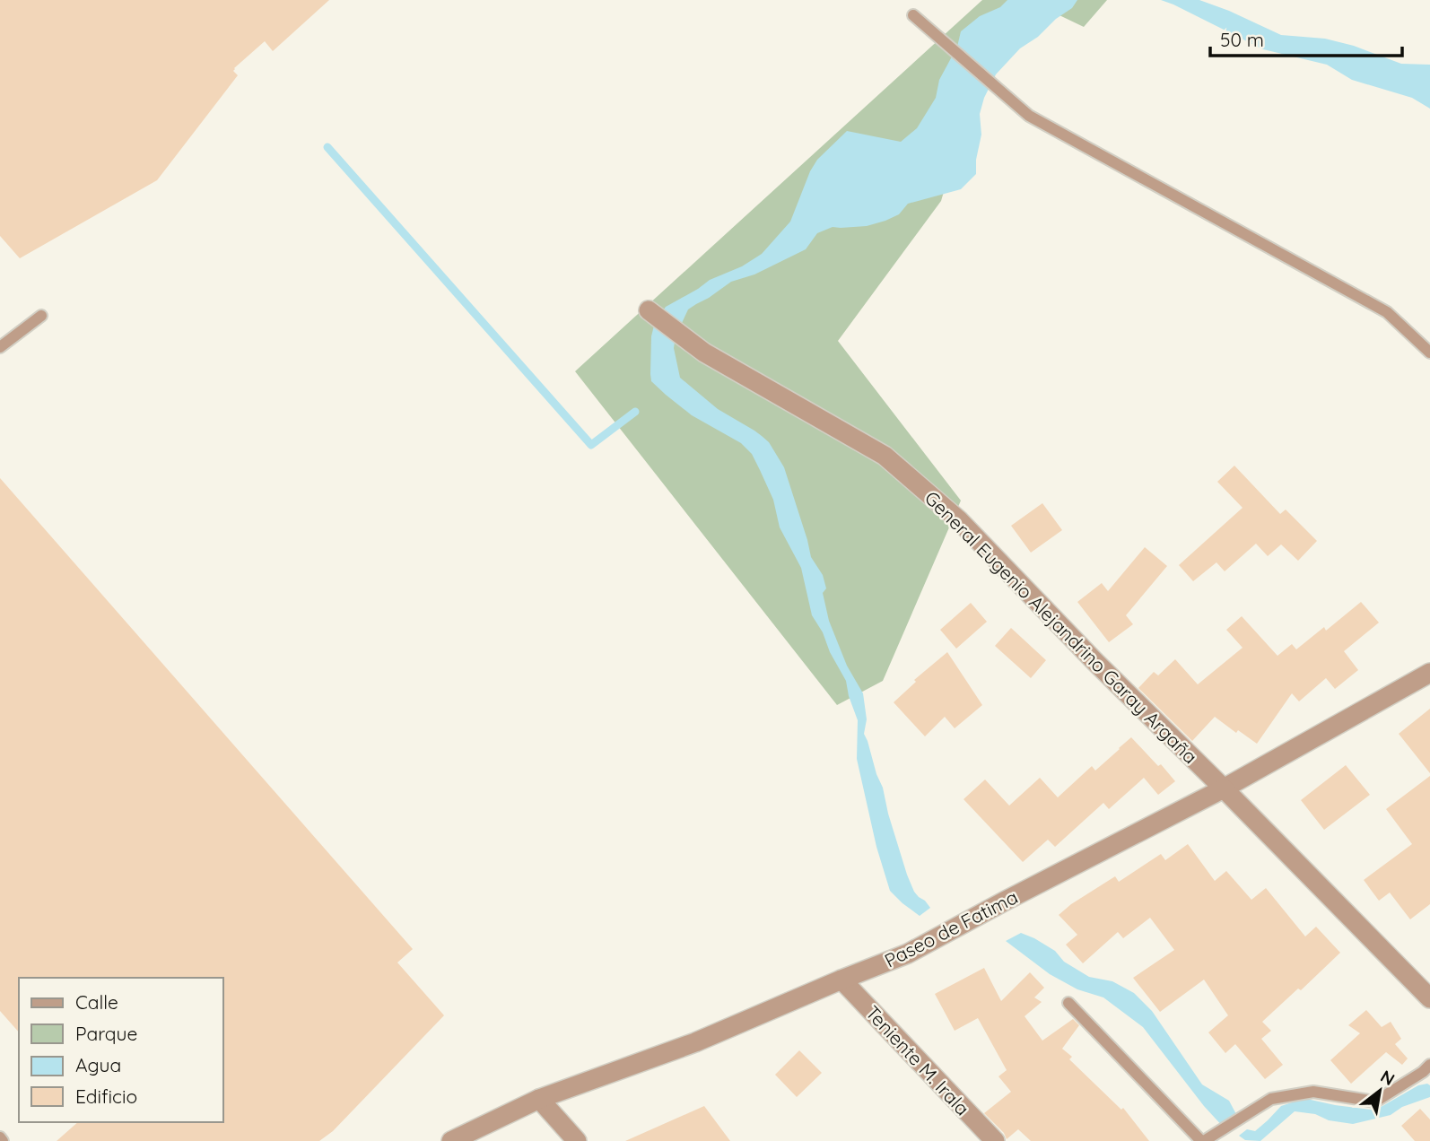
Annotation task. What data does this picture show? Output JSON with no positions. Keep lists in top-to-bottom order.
{
  "streets": {
    "street": ["General Eugenio Alejandrino Garay Argaña", "Paseo de Fatima", "Teniente M. Irala"]
  },
  "crossings": [
    ["General Eugenio Alejandrino Garay Argaña", "Paseo de Fatima"],
    ["Paseo de Fatima", "Teniente M. Irala"]
  ],
  "legend": [
    "Calle",
    "Parque",
    "Agua",
    "Edificio"
  ],
  "scale_bar": "50 m",
  "north": "top right"
}
